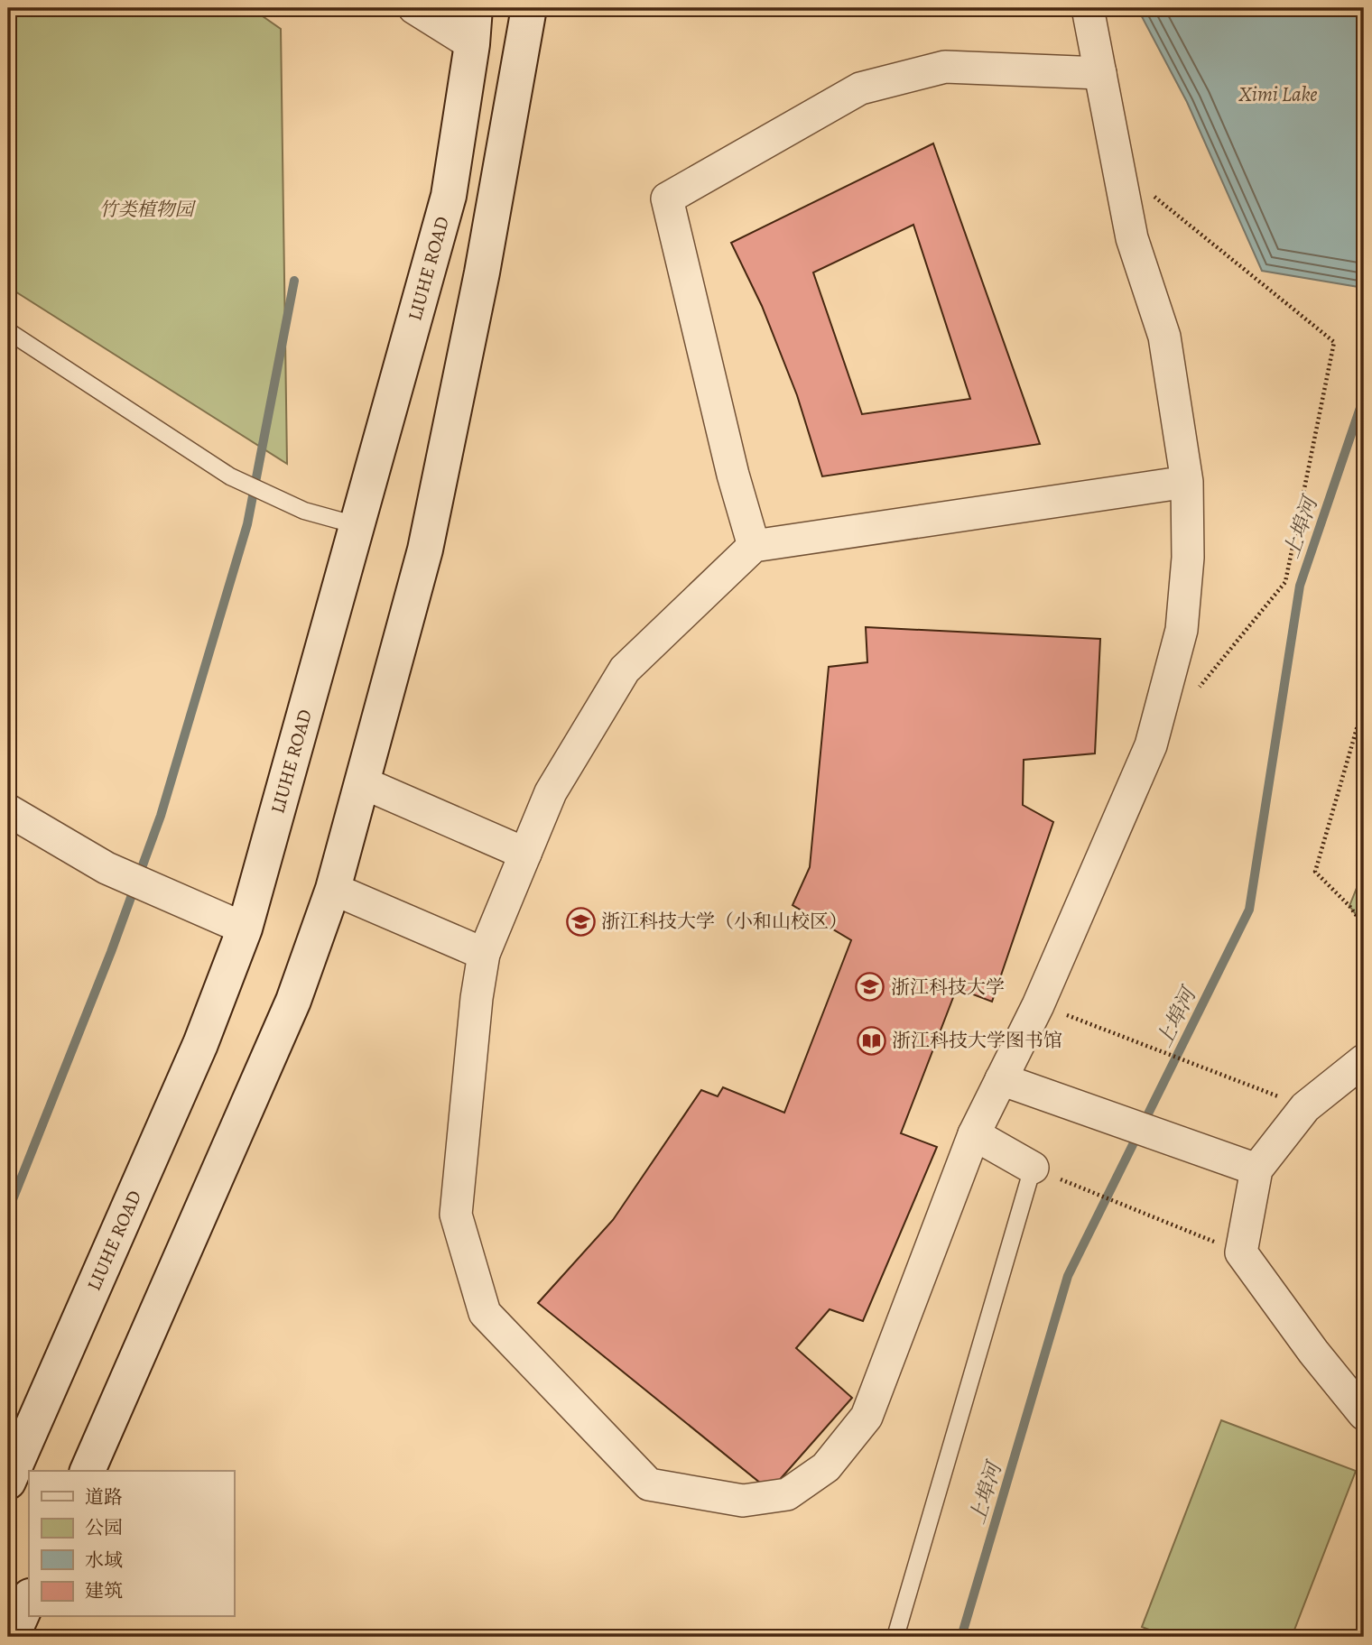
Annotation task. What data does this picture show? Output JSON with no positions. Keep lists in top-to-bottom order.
{
  "streets": {
    "main road": ["LIUHE ROAD"]
  },
  "water": ["Ximi Lake", "上埠河"],
  "parks": ["竹类植物园"],
  "places": {
    "school or university": ["浙江科技大学（小和山校区）", "浙江科技大学"],
    "library": ["浙江科技大学图书馆"]
  },
  "legend": [
    "道路",
    "公园",
    "水域",
    "建筑"
  ]
}
